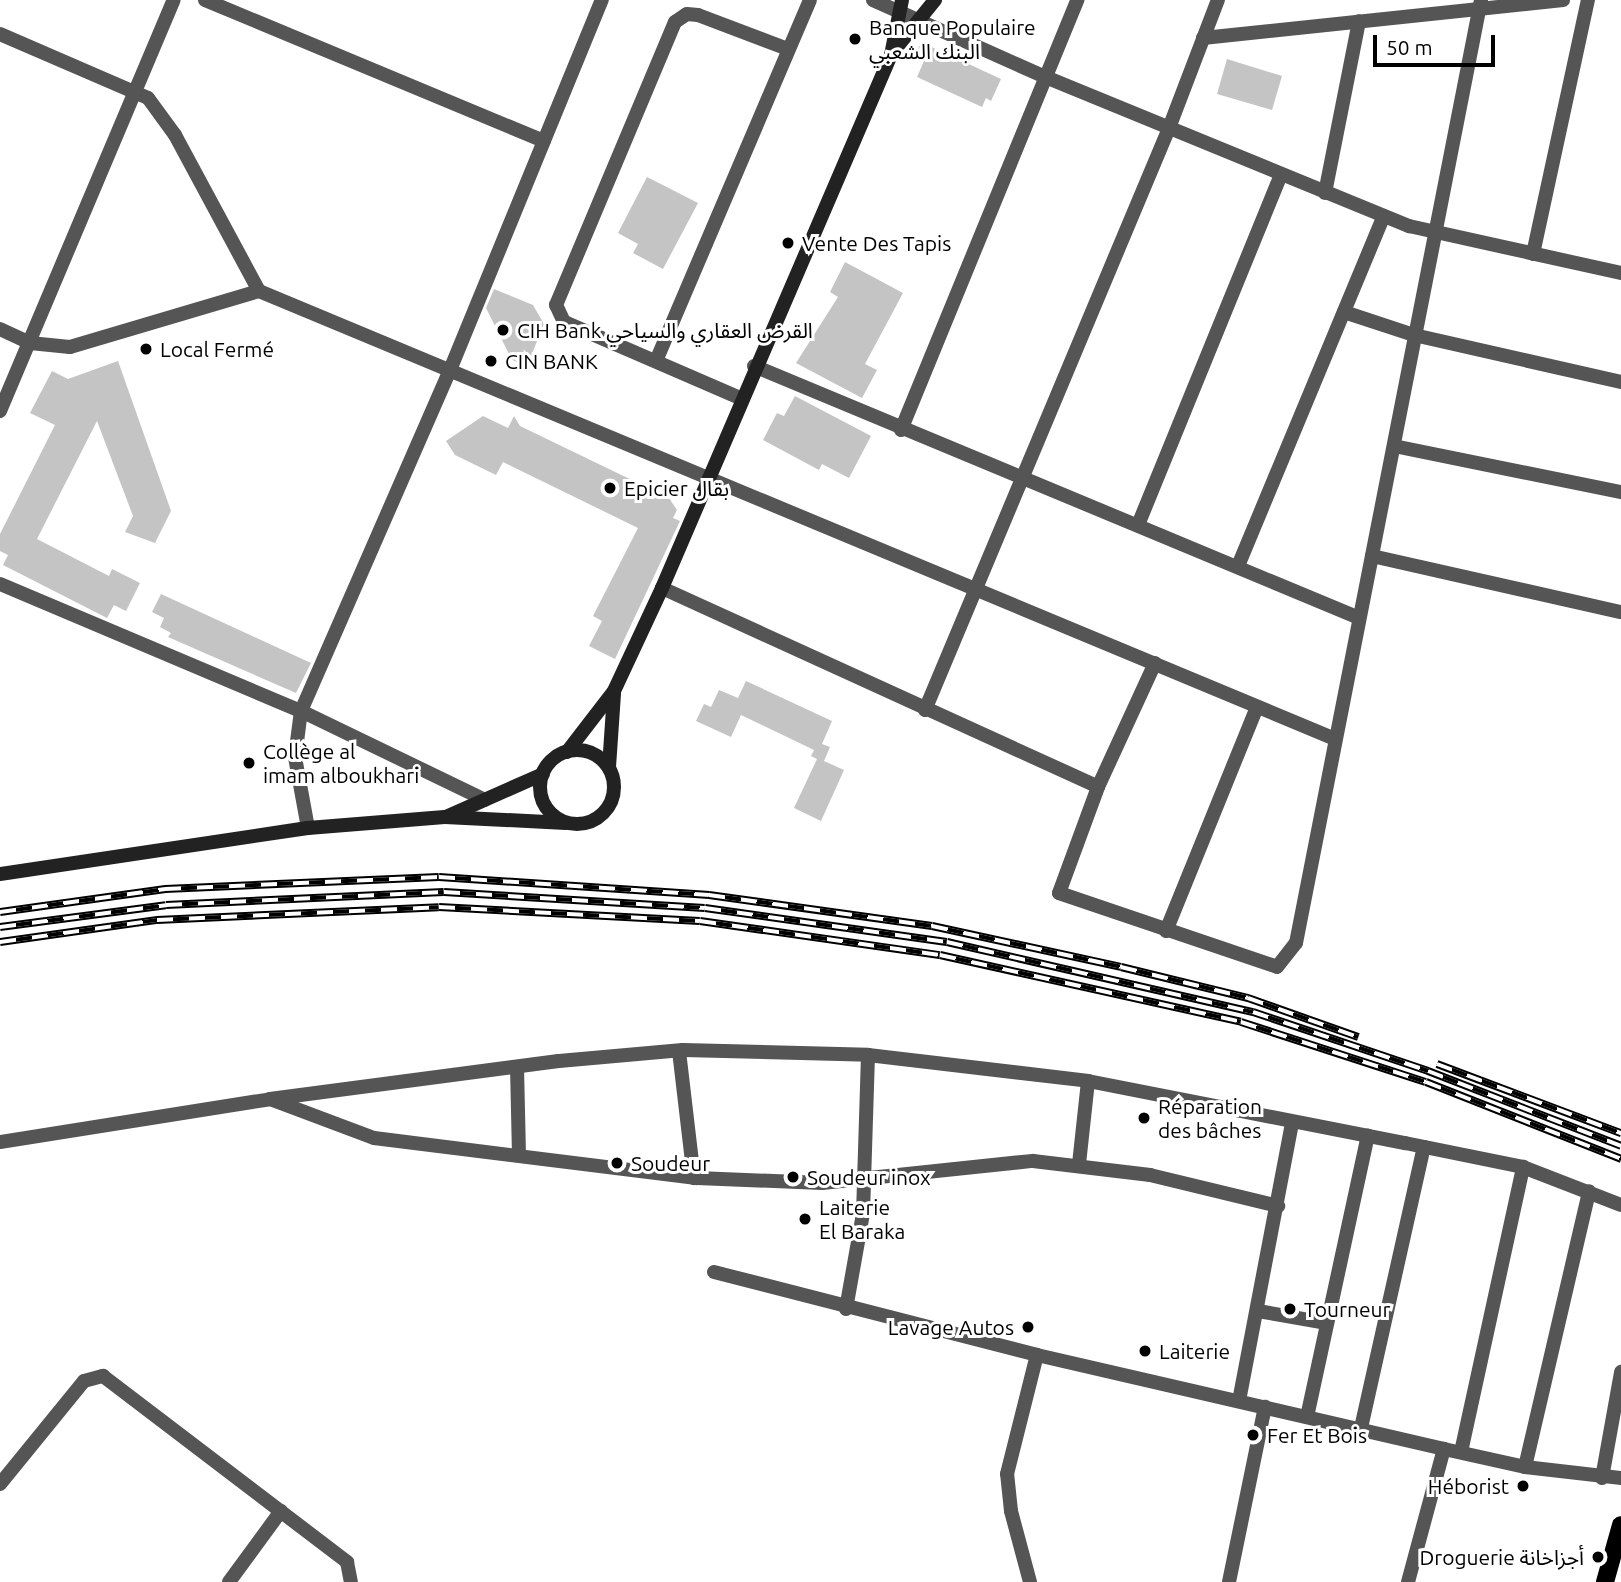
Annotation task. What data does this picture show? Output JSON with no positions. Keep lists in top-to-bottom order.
{
  "places": [
    "Banque Populaire البنك الشعبي",
    "Vente Des Tapis",
    "CIH Bank القرض العقاري والسياحي",
    "Local Fermé",
    "CIN BANK",
    "Epicier بقال",
    "Collège al imam alboukhari",
    "Réparation des bâches",
    "Soudeur",
    "Soudeur inox",
    "Laiterie El Baraka",
    "Tourneur",
    "Lavage Autos",
    "Laiterie",
    "Fer Et Bois",
    "Héborist",
    "Droguerie أجزاخانة"
  ],
  "scale_bar": "50 m"
}
